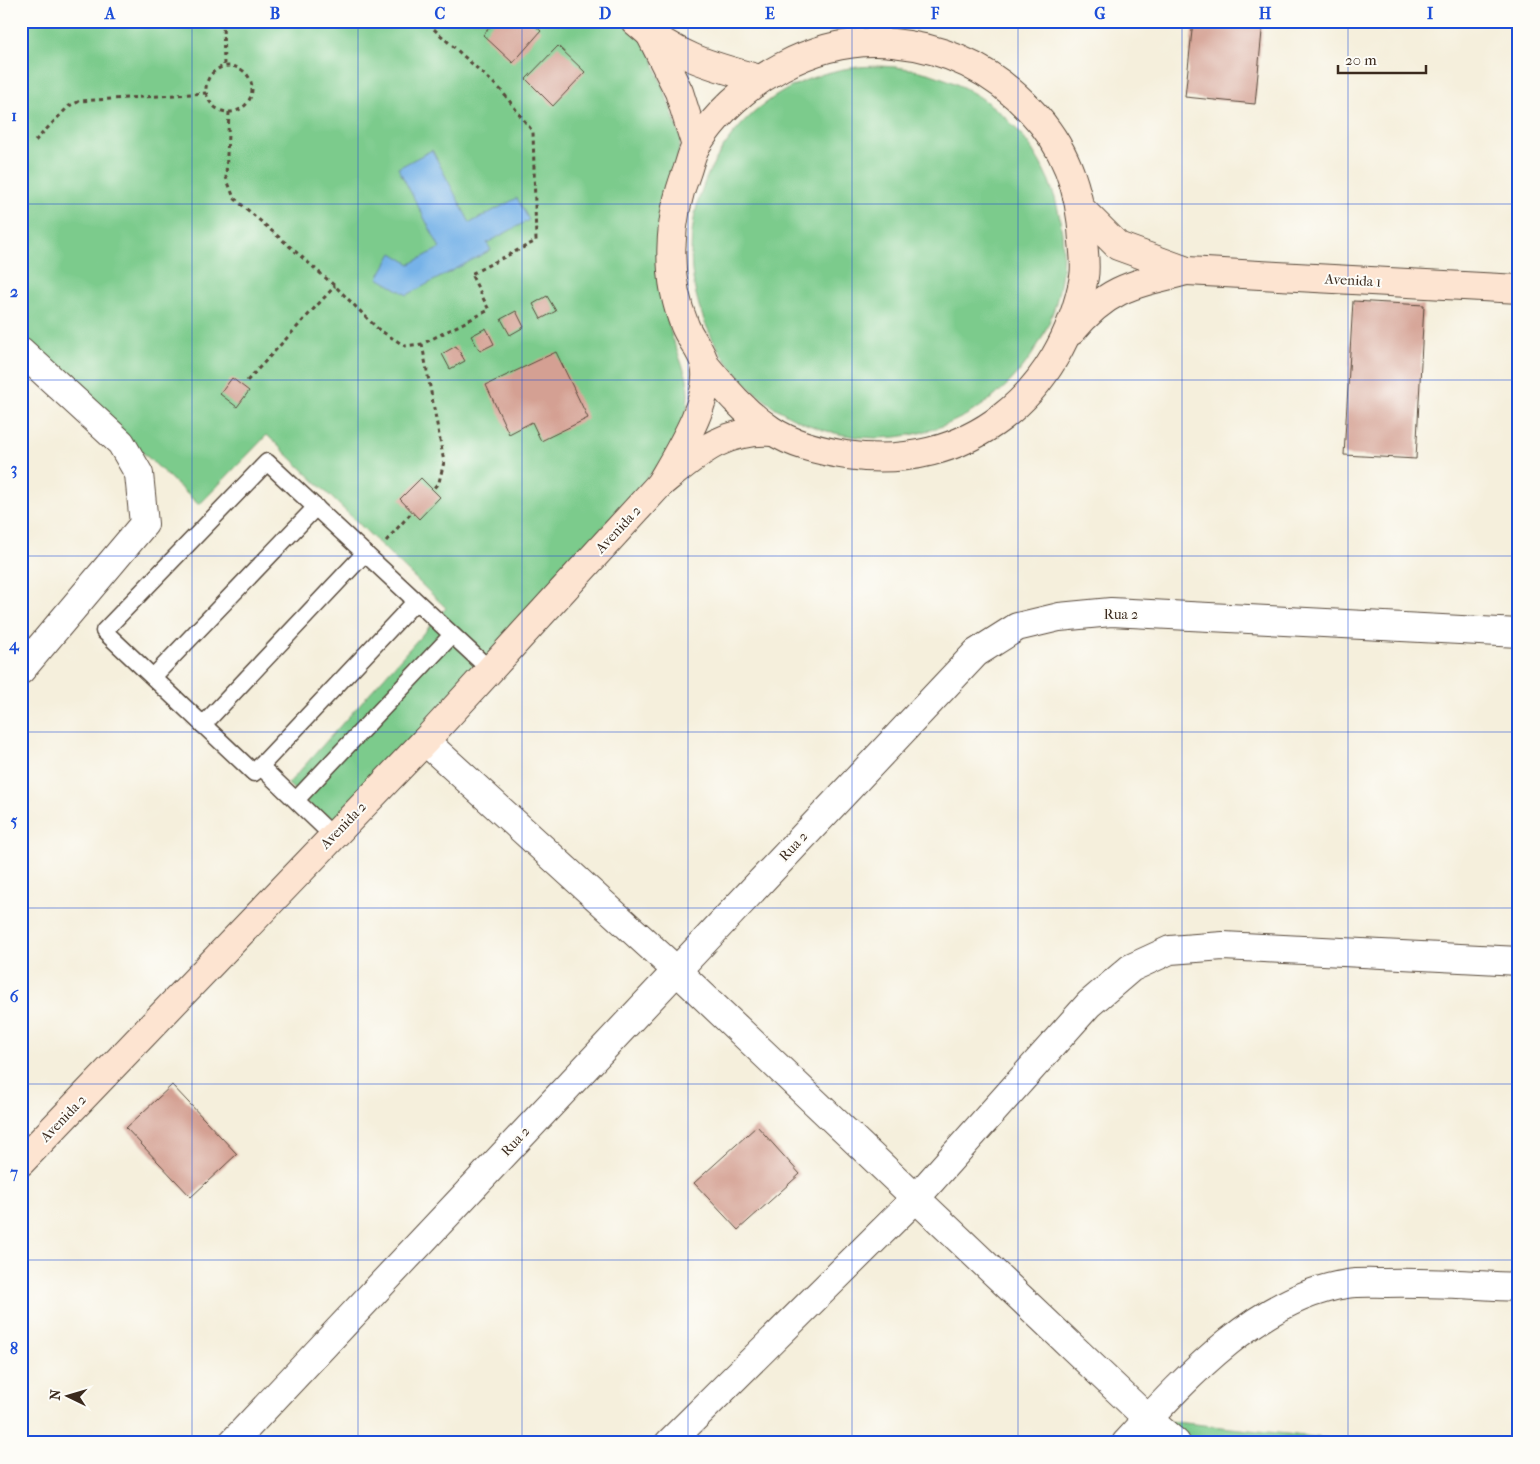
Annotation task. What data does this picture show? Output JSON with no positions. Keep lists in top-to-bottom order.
{
  "streets": {
    "street": ["Avenida 1", "Avenida 2", "Rua 2"]
  },
  "scale_bar": "20 m",
  "north": "left",
  "grid": {
    "columns": [
      "A",
      "B",
      "C",
      "D",
      "E",
      "F",
      "G",
      "H",
      "I"
    ],
    "rows": [
      "1",
      "2",
      "3",
      "4",
      "5",
      "6",
      "7",
      "8"
    ]
  }
}
